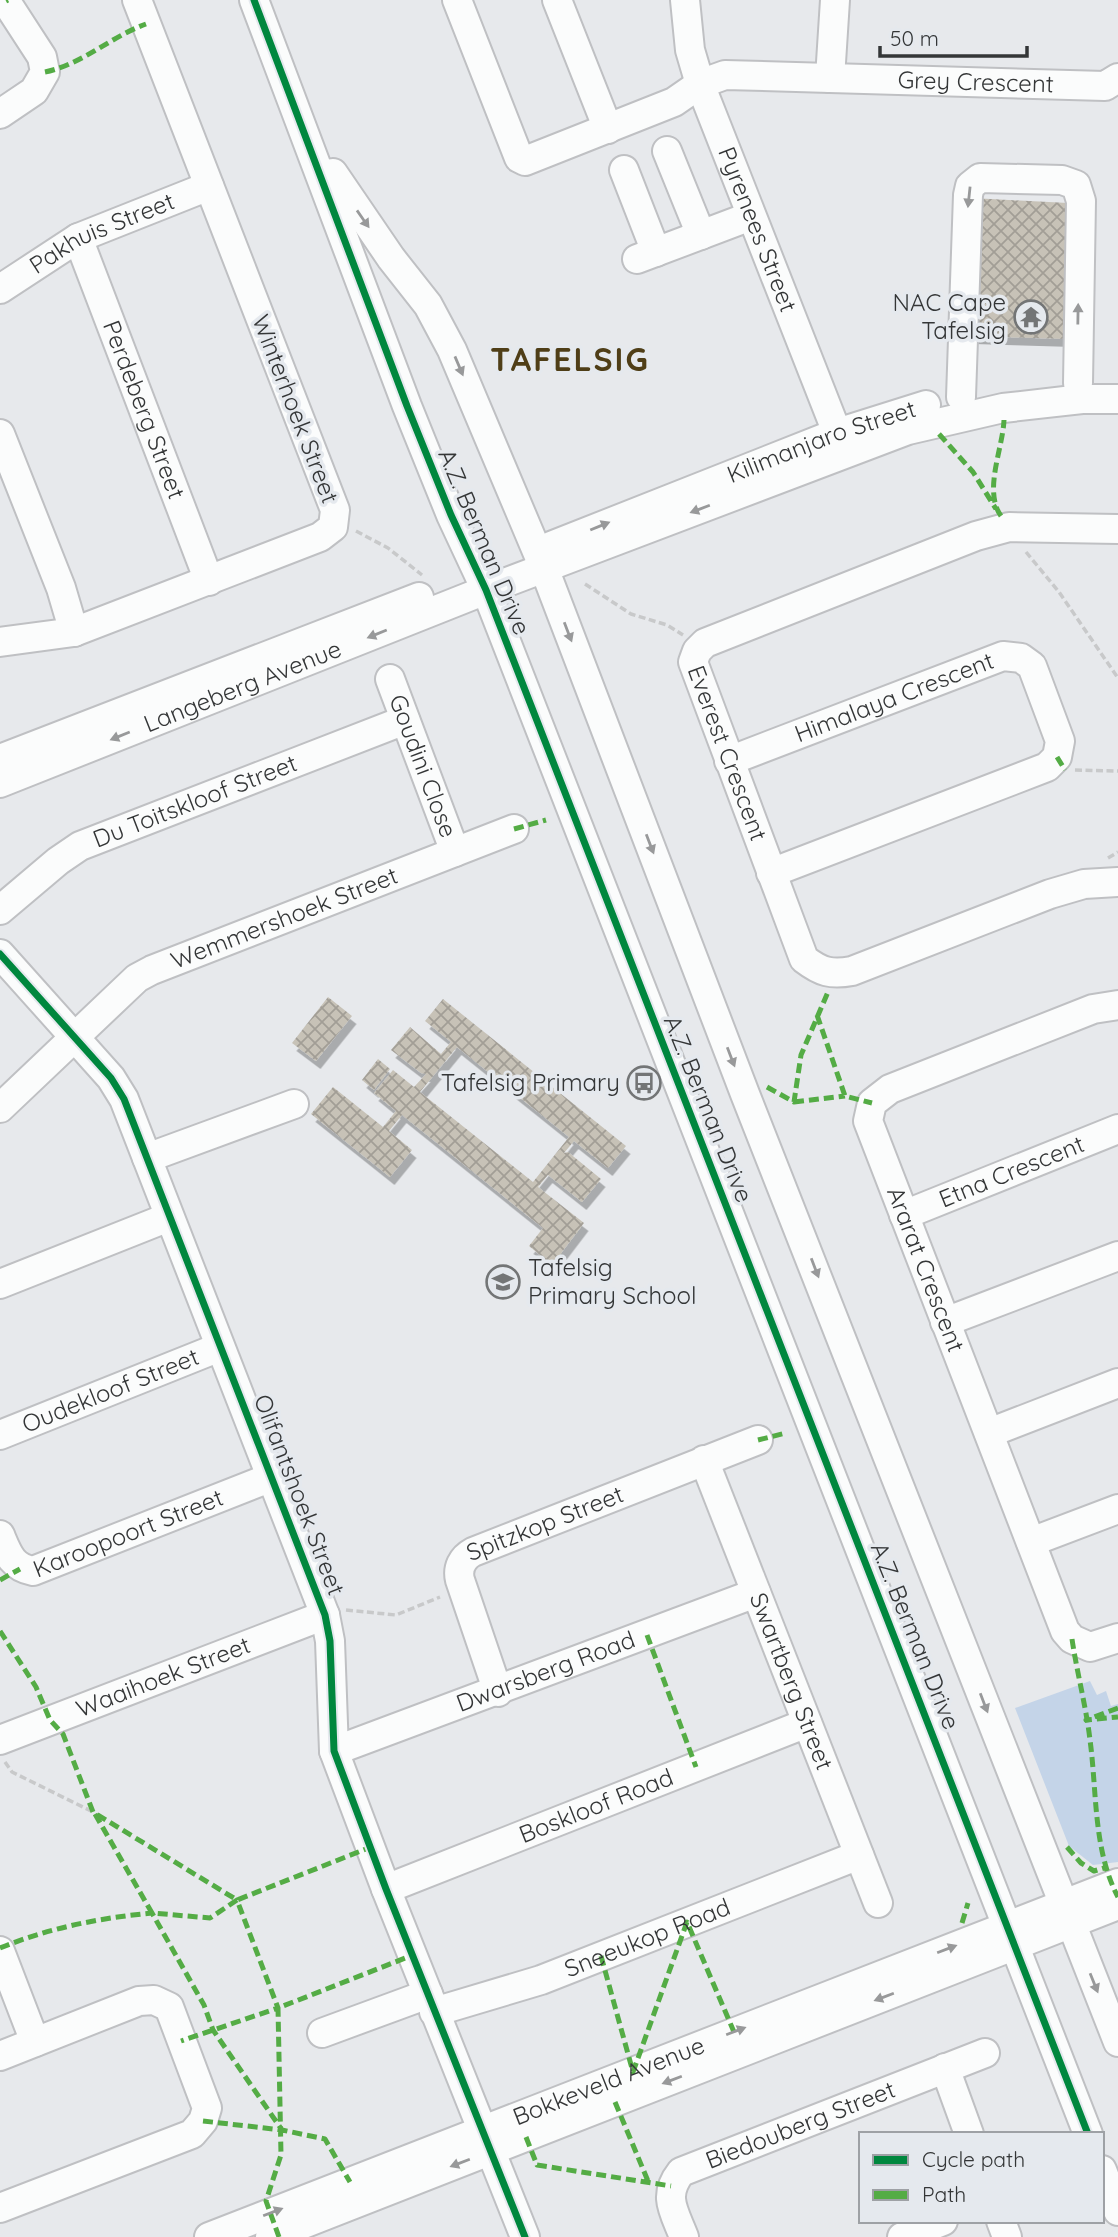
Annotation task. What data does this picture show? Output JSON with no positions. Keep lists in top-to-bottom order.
{
  "streets": {
    "street": [
      "Grey Crescent",
      "Pyrenees Street",
      "Pakhuis Street",
      "Perdeberg Street",
      "Winterhoek Street",
      "Kilimanjaro Street",
      "A.Z. Berman Drive",
      "Langeberg Avenue",
      "Himalaya Crescent",
      "Everest Crescent",
      "Goudini Close",
      "Du Toitskloof Street",
      "Wemmershoek Street",
      "Etna Crescent",
      "Ararat Crescent",
      "Oudekloof Street",
      "Olifantshoek Street",
      "Spitzkop Street",
      "Karoopoort Street",
      "Dwarsberg Road",
      "Waaihoek Street",
      "Swartberg Street",
      "Boskloof Road",
      "Sneeukop Road",
      "Bokkeveld Avenue",
      "Biedouberg Street"
    ]
  },
  "crossings": [
    ["Grey Crescent", "Pyrenees Street"],
    ["Pyrenees Street", "Kilimanjaro Street"],
    ["Pakhuis Street", "Perdeberg Street"],
    ["Pakhuis Street", "Winterhoek Street"],
    ["Perdeberg Street", "Winterhoek Street"],
    ["Kilimanjaro Street", "A.Z. Berman Drive"],
    ["Kilimanjaro Street", "Langeberg Avenue"],
    ["A.Z. Berman Drive", "Langeberg Avenue"],
    ["A.Z. Berman Drive", "Bokkeveld Avenue"],
    ["Himalaya Crescent", "Everest Crescent"],
    ["Goudini Close", "Du Toitskloof Street"],
    ["Goudini Close", "Wemmershoek Street"],
    ["Wemmershoek Street", "Olifantshoek Street"],
    ["Etna Crescent", "Ararat Crescent"],
    ["Oudekloof Street", "Olifantshoek Street"],
    ["Olifantshoek Street", "Karoopoort Street"],
    ["Olifantshoek Street", "Dwarsberg Road"],
    ["Olifantshoek Street", "Waaihoek Street"],
    ["Olifantshoek Street", "Boskloof Road"],
    ["Olifantshoek Street", "Sneeukop Road"],
    ["Olifantshoek Street", "Bokkeveld Avenue"],
    ["Spitzkop Street", "Dwarsberg Road"],
    ["Spitzkop Street", "Swartberg Street"],
    ["Dwarsberg Road", "Swartberg Street"],
    ["Swartberg Street", "Boskloof Road"],
    ["Swartberg Street", "Sneeukop Road"]
  ],
  "districts": ["TAFELSIG"],
  "places": {
    "temple": ["NAC Cape Tafelsig"],
    "bus stop": ["Tafelsig Primary"],
    "school or university": ["Tafelsig Primary School"]
  },
  "legend": ["Cycle path", "Path"],
  "scale_bar": "50 m"
}
